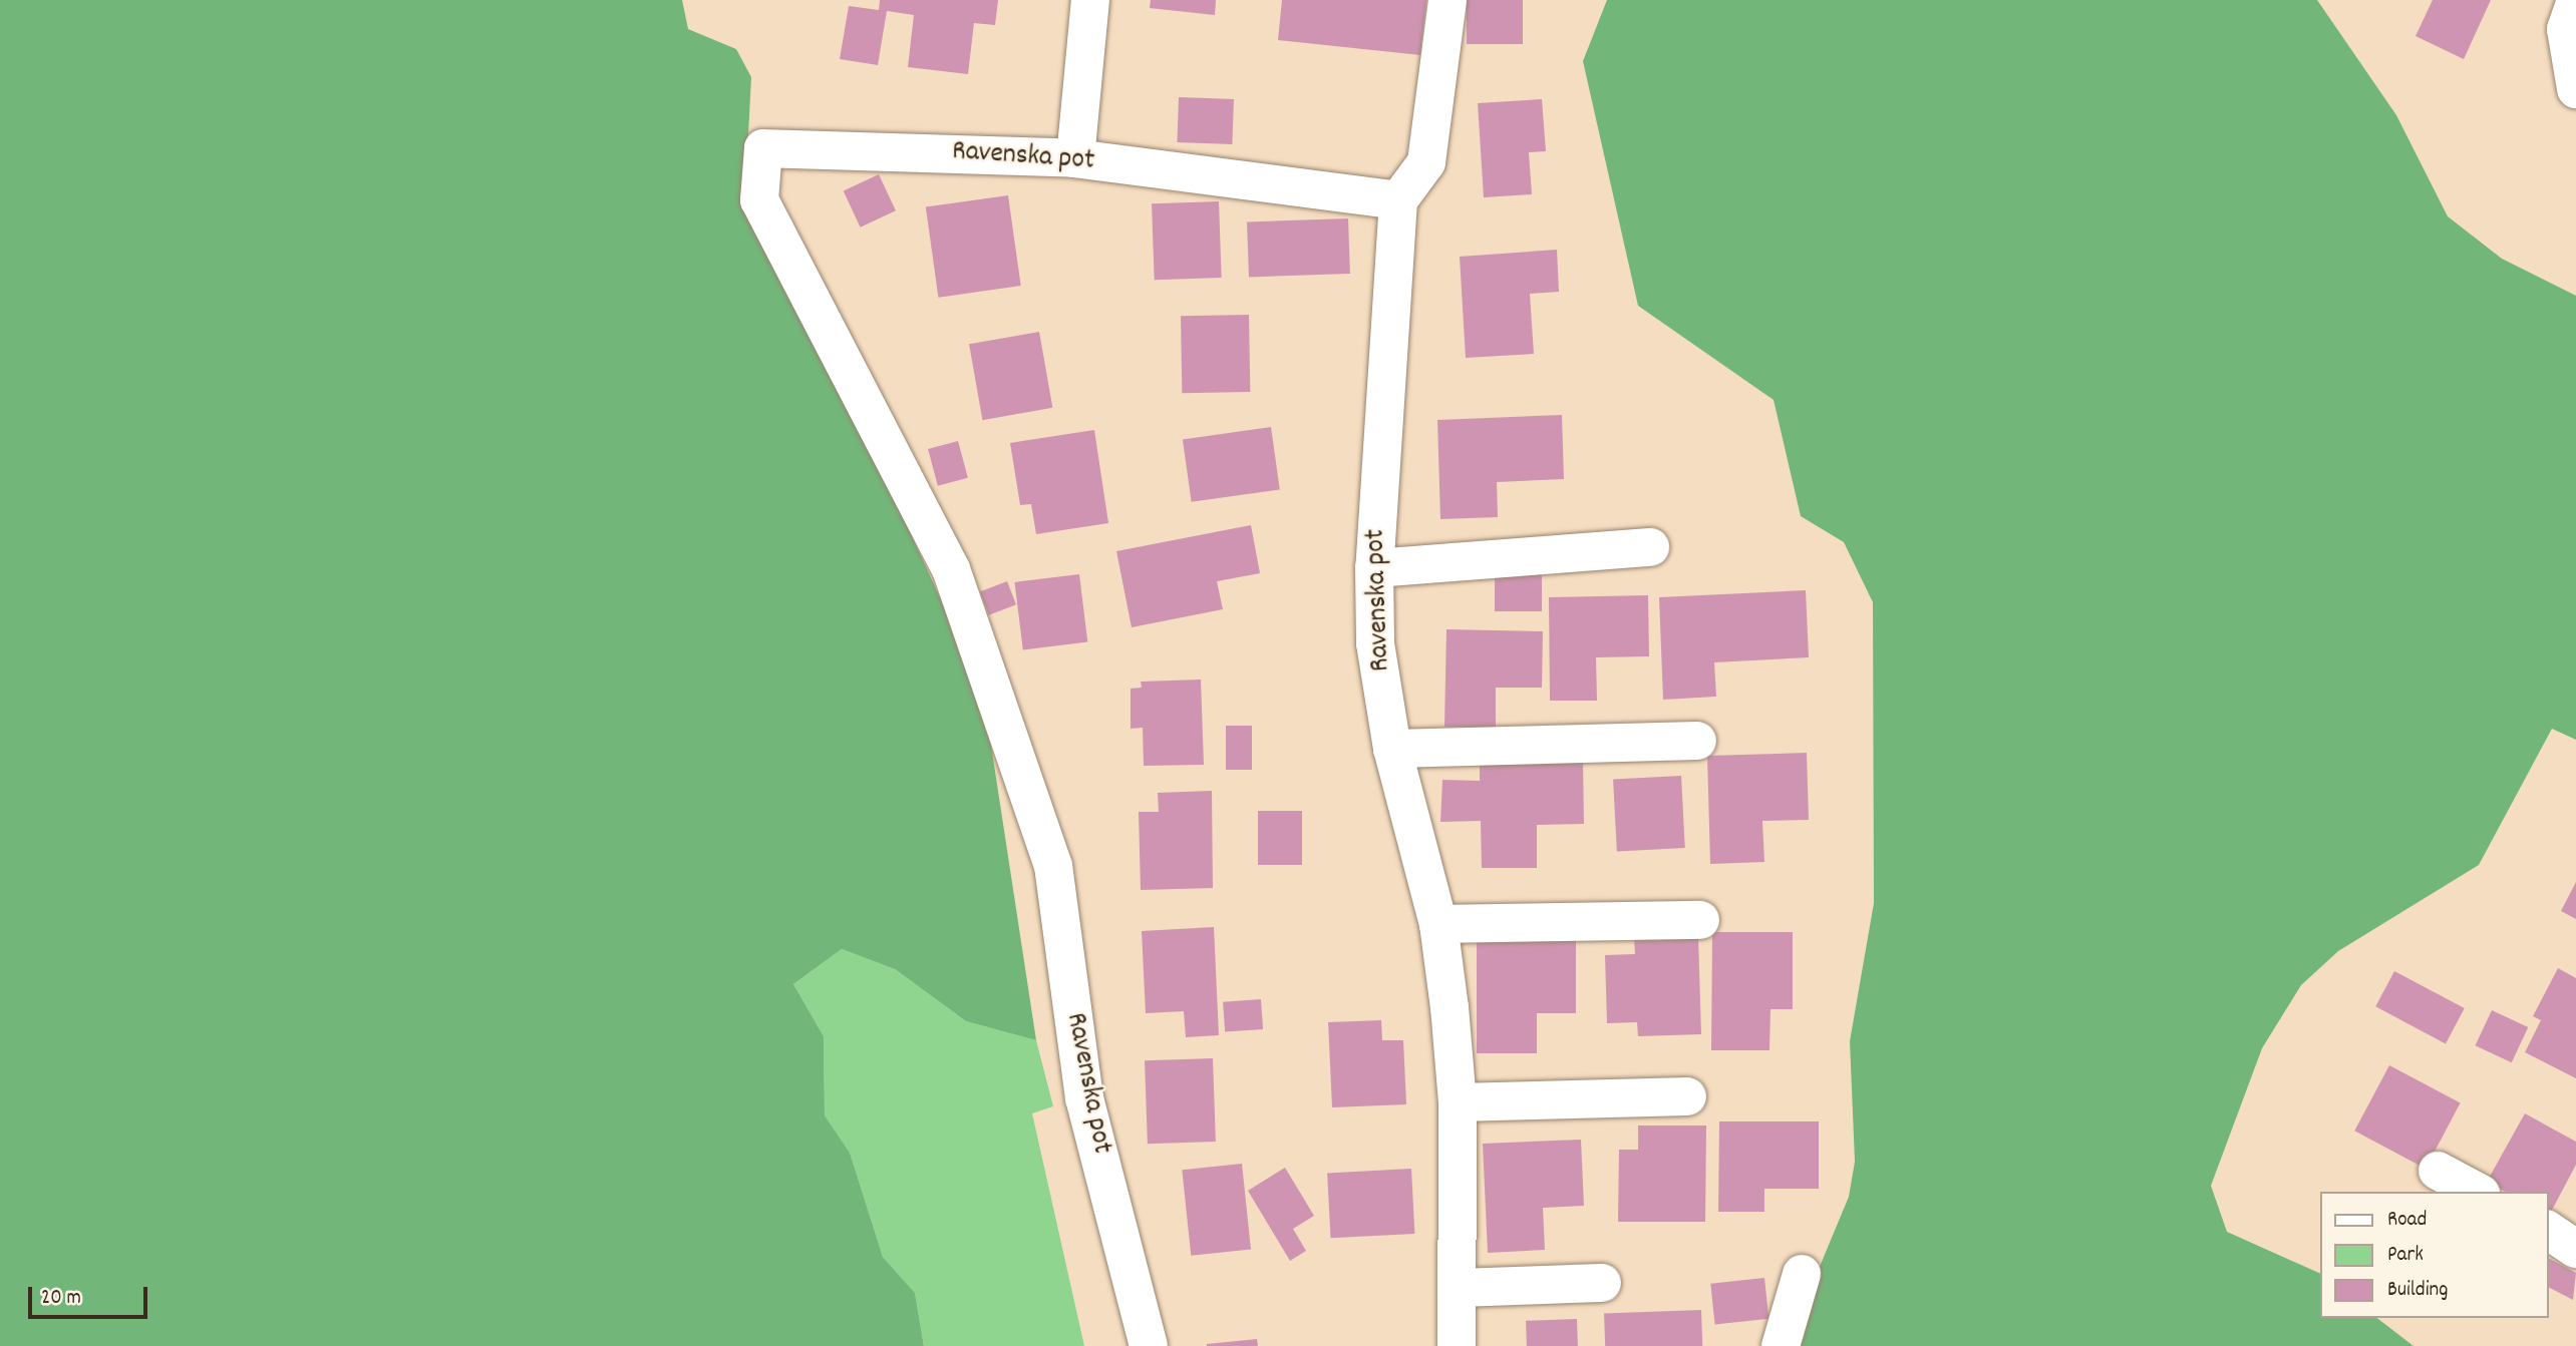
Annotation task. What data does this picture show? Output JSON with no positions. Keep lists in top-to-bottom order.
{
  "streets": {
    "street": ["Ravenska pot"]
  },
  "legend": ["Road", "Park", "Building"],
  "scale_bar": "20 m"
}
